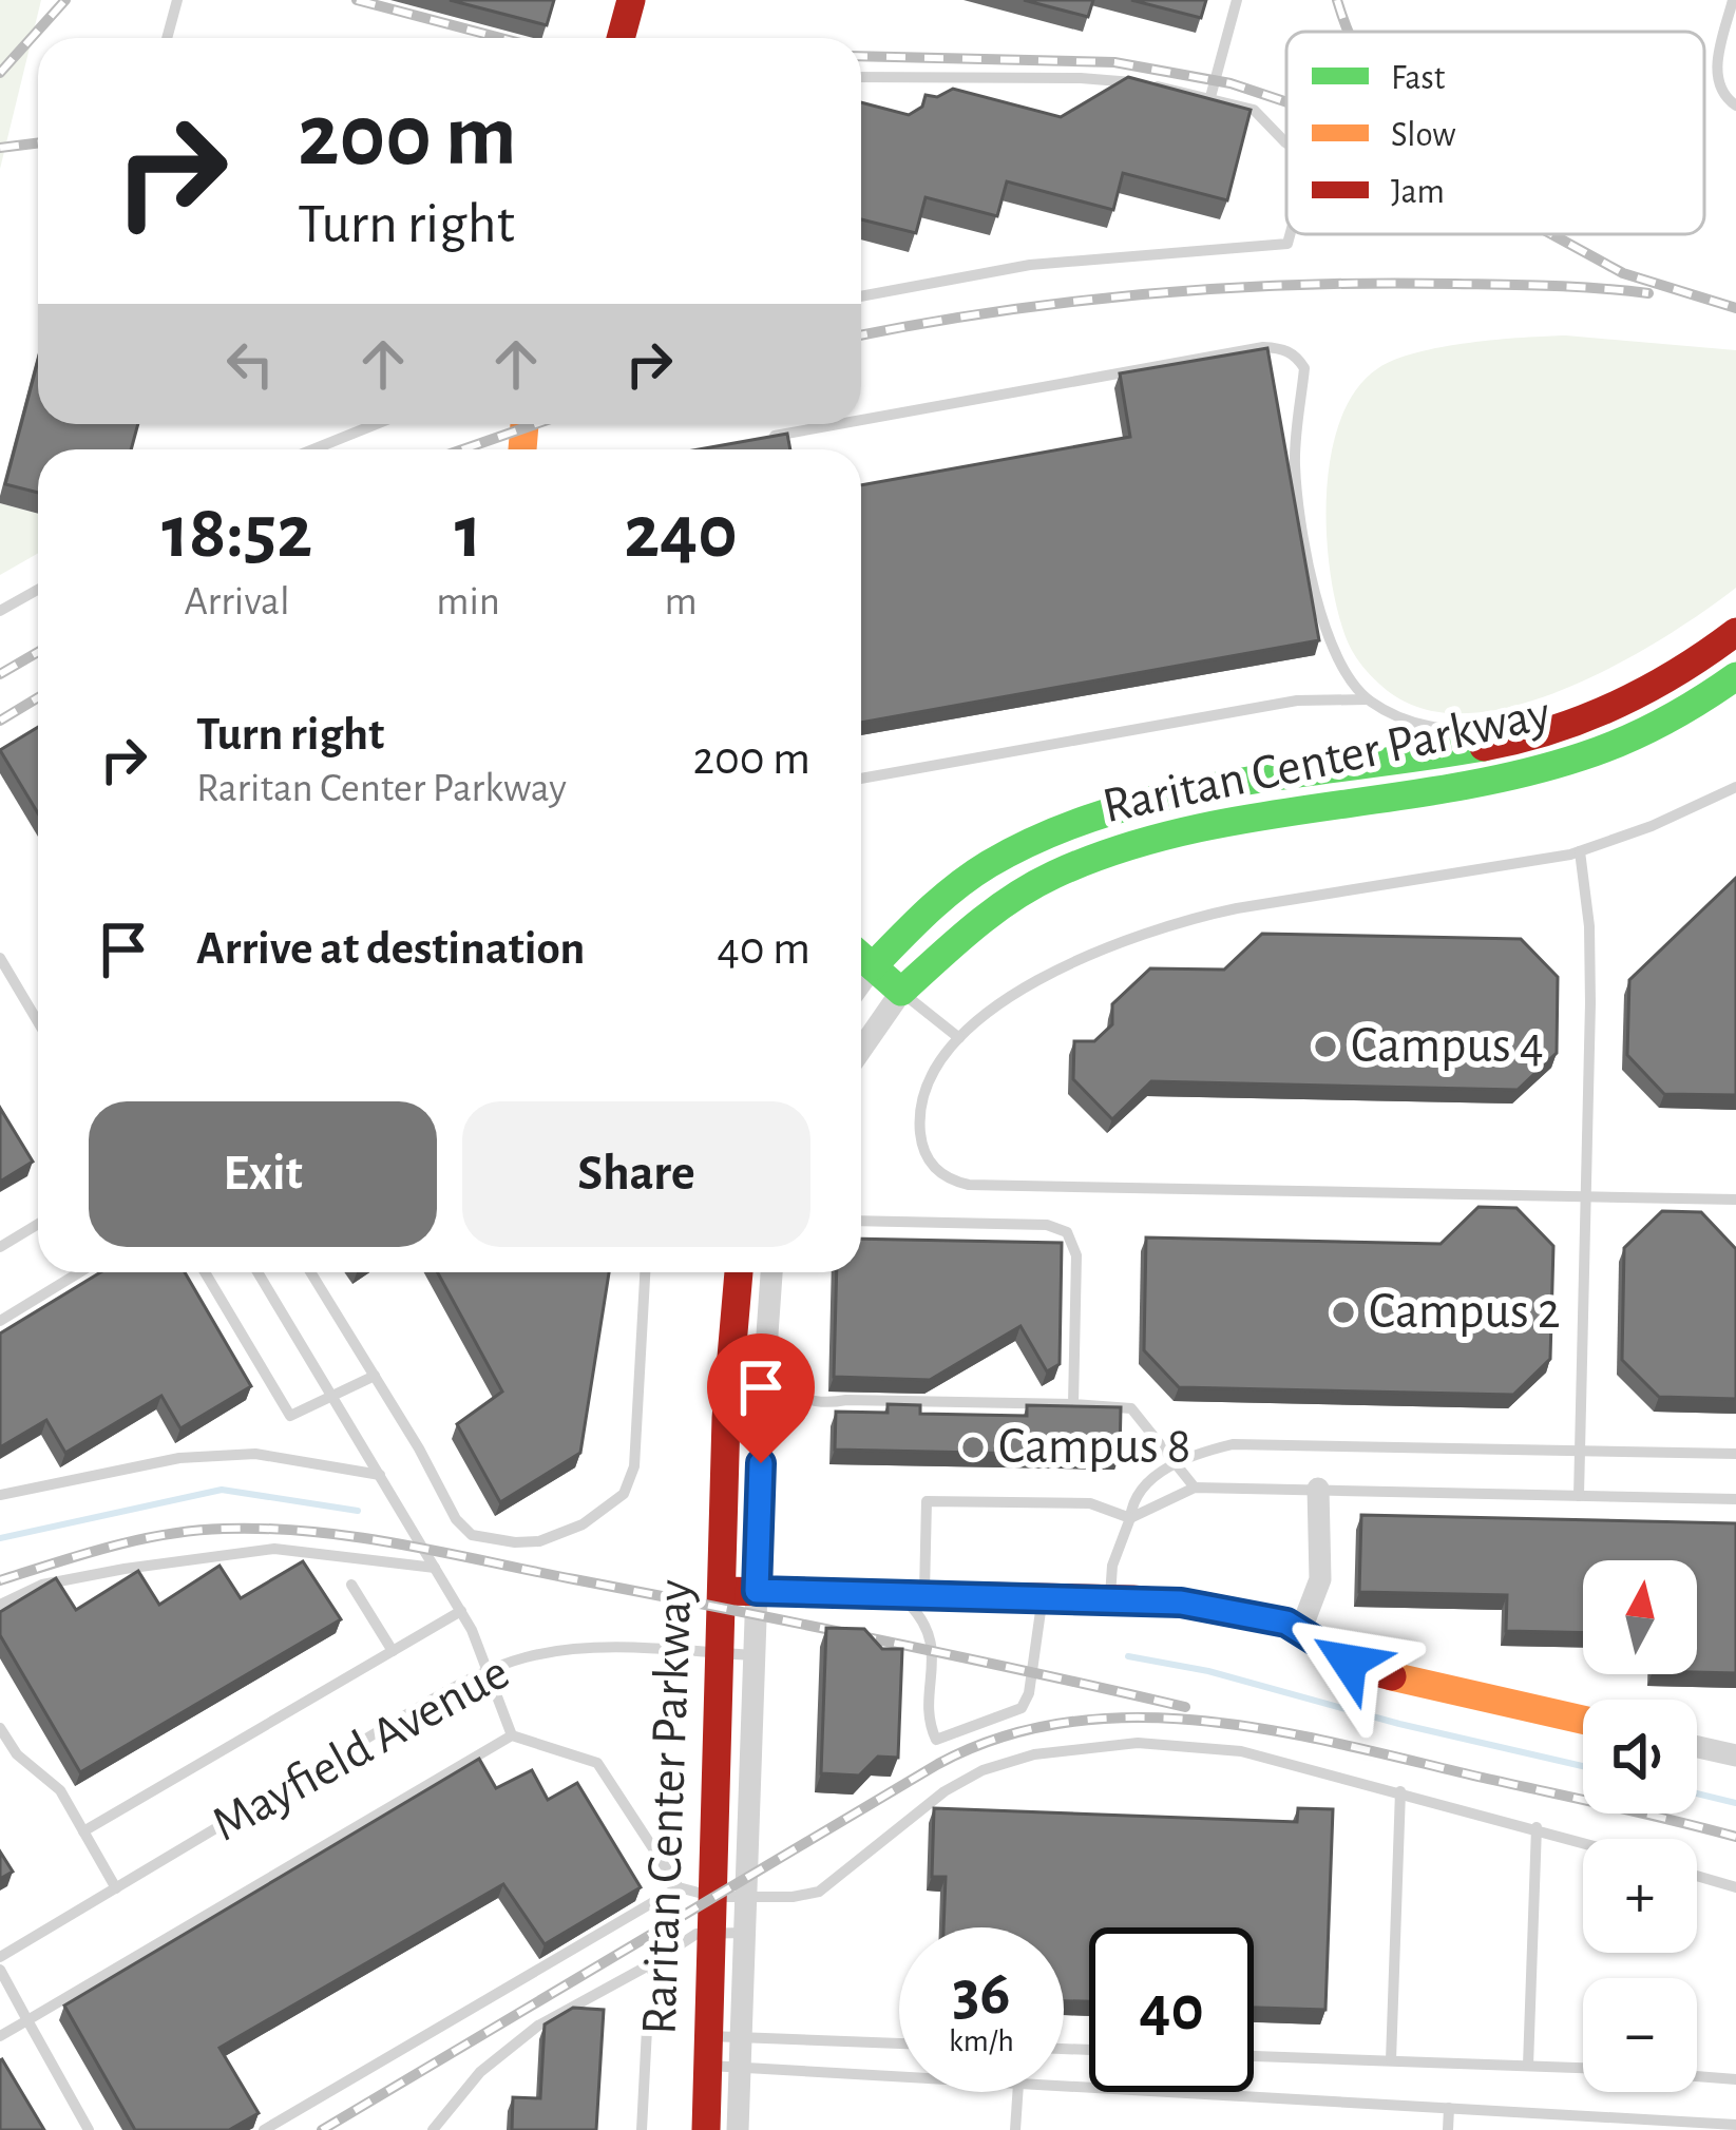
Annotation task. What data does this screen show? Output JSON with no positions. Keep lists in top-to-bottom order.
{
  "streets": {
    "street": ["Raritan Center Parkway"],
    "lane": ["Mayfield Avenue"]
  },
  "crossings": [
    ["Raritan Center Parkway", "Mayfield Avenue"]
  ],
  "places": ["Campus 4", "Campus 2", "Campus 8"],
  "legend": ["Fast", "Slow", "Jam"],
  "north": "top",
  "page": {
    "turn": ["200 m", "Turn right"],
    "eta": [
      "18:52",
      "Arrival",
      "1",
      "min",
      "240",
      "m"
    ],
    "list": [
      {
        "name": "Turn right",
        "note": "Raritan Center Parkway",
        "value": "200 m"
      },
      {
        "name": "Arrive at destination",
        "value": "40 m"
      }
    ],
    "buttons": ["Exit", "Share"],
    "map_buttons": ["+", "−"],
    "speed": "36 km/h",
    "limit": "40"
  }
}
